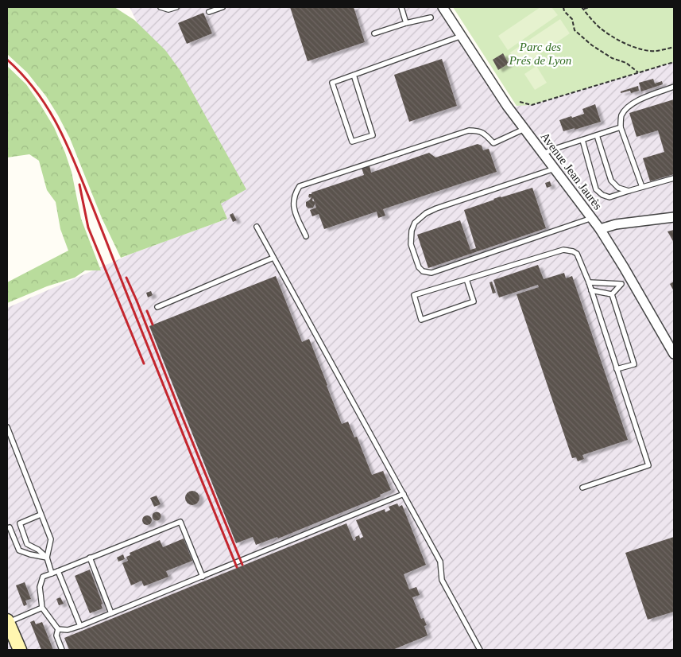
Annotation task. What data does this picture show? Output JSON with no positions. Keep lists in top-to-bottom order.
{
  "streets": {
    "street": ["Avenue Jean Jaurès"]
  },
  "parks": ["Parc des Prés de Lyon"]
}
